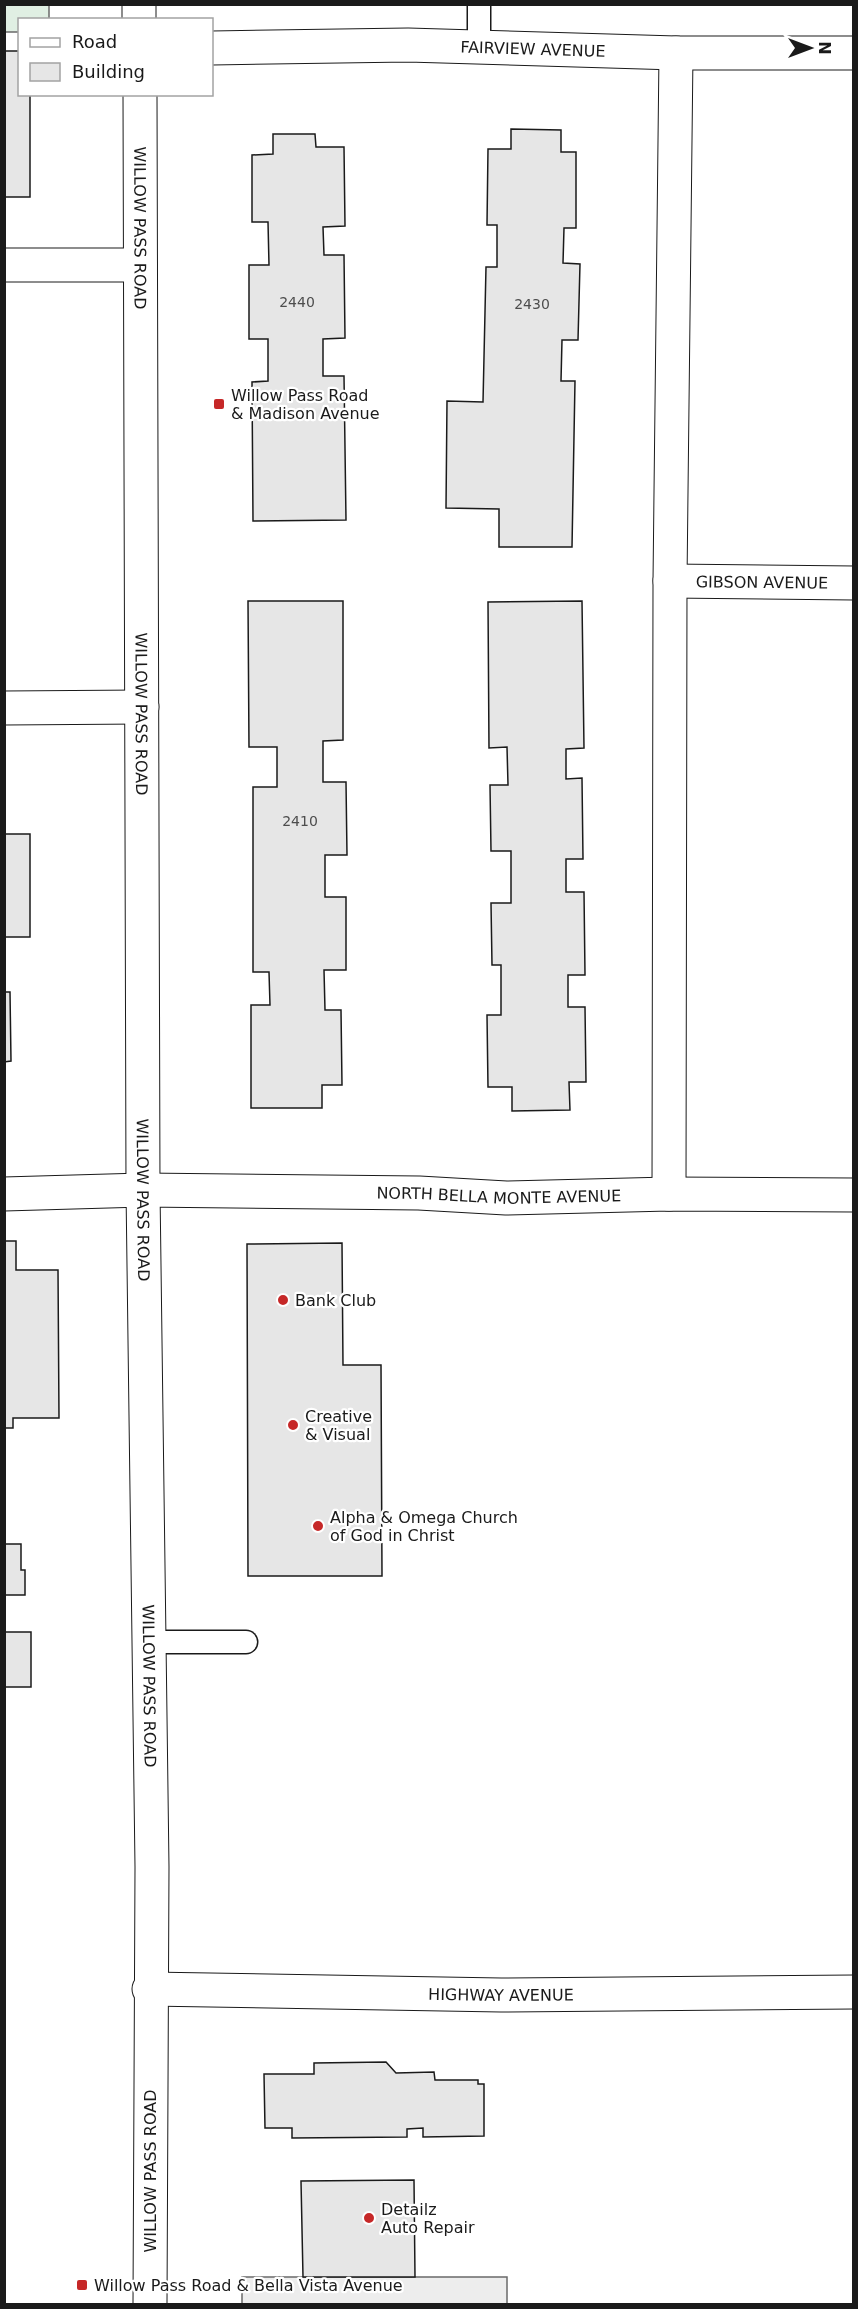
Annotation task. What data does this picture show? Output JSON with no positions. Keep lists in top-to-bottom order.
{
  "streets": {
    "street": [
      "FAIRVIEW AVENUE",
      "WILLOW PASS ROAD",
      "GIBSON AVENUE",
      "NORTH BELLA MONTE AVENUE",
      "HIGHWAY AVENUE"
    ]
  },
  "crossings": [
    ["WILLOW PASS ROAD", "NORTH BELLA MONTE AVENUE"],
    ["WILLOW PASS ROAD", "HIGHWAY AVENUE"]
  ],
  "places": {
    "transit": ["Willow Pass Road & Madison Avenue", "Willow Pass Road & Bella Vista Avenue"],
    "other": [
      "Bank Club",
      "Creative & Visual",
      "Alpha & Omega Church of God in Christ",
      "Detailz Auto Repair"
    ]
  },
  "house_numbers": ["2440", "2430", "2410"],
  "legend": ["Road", "Building"],
  "north": "right"
}
